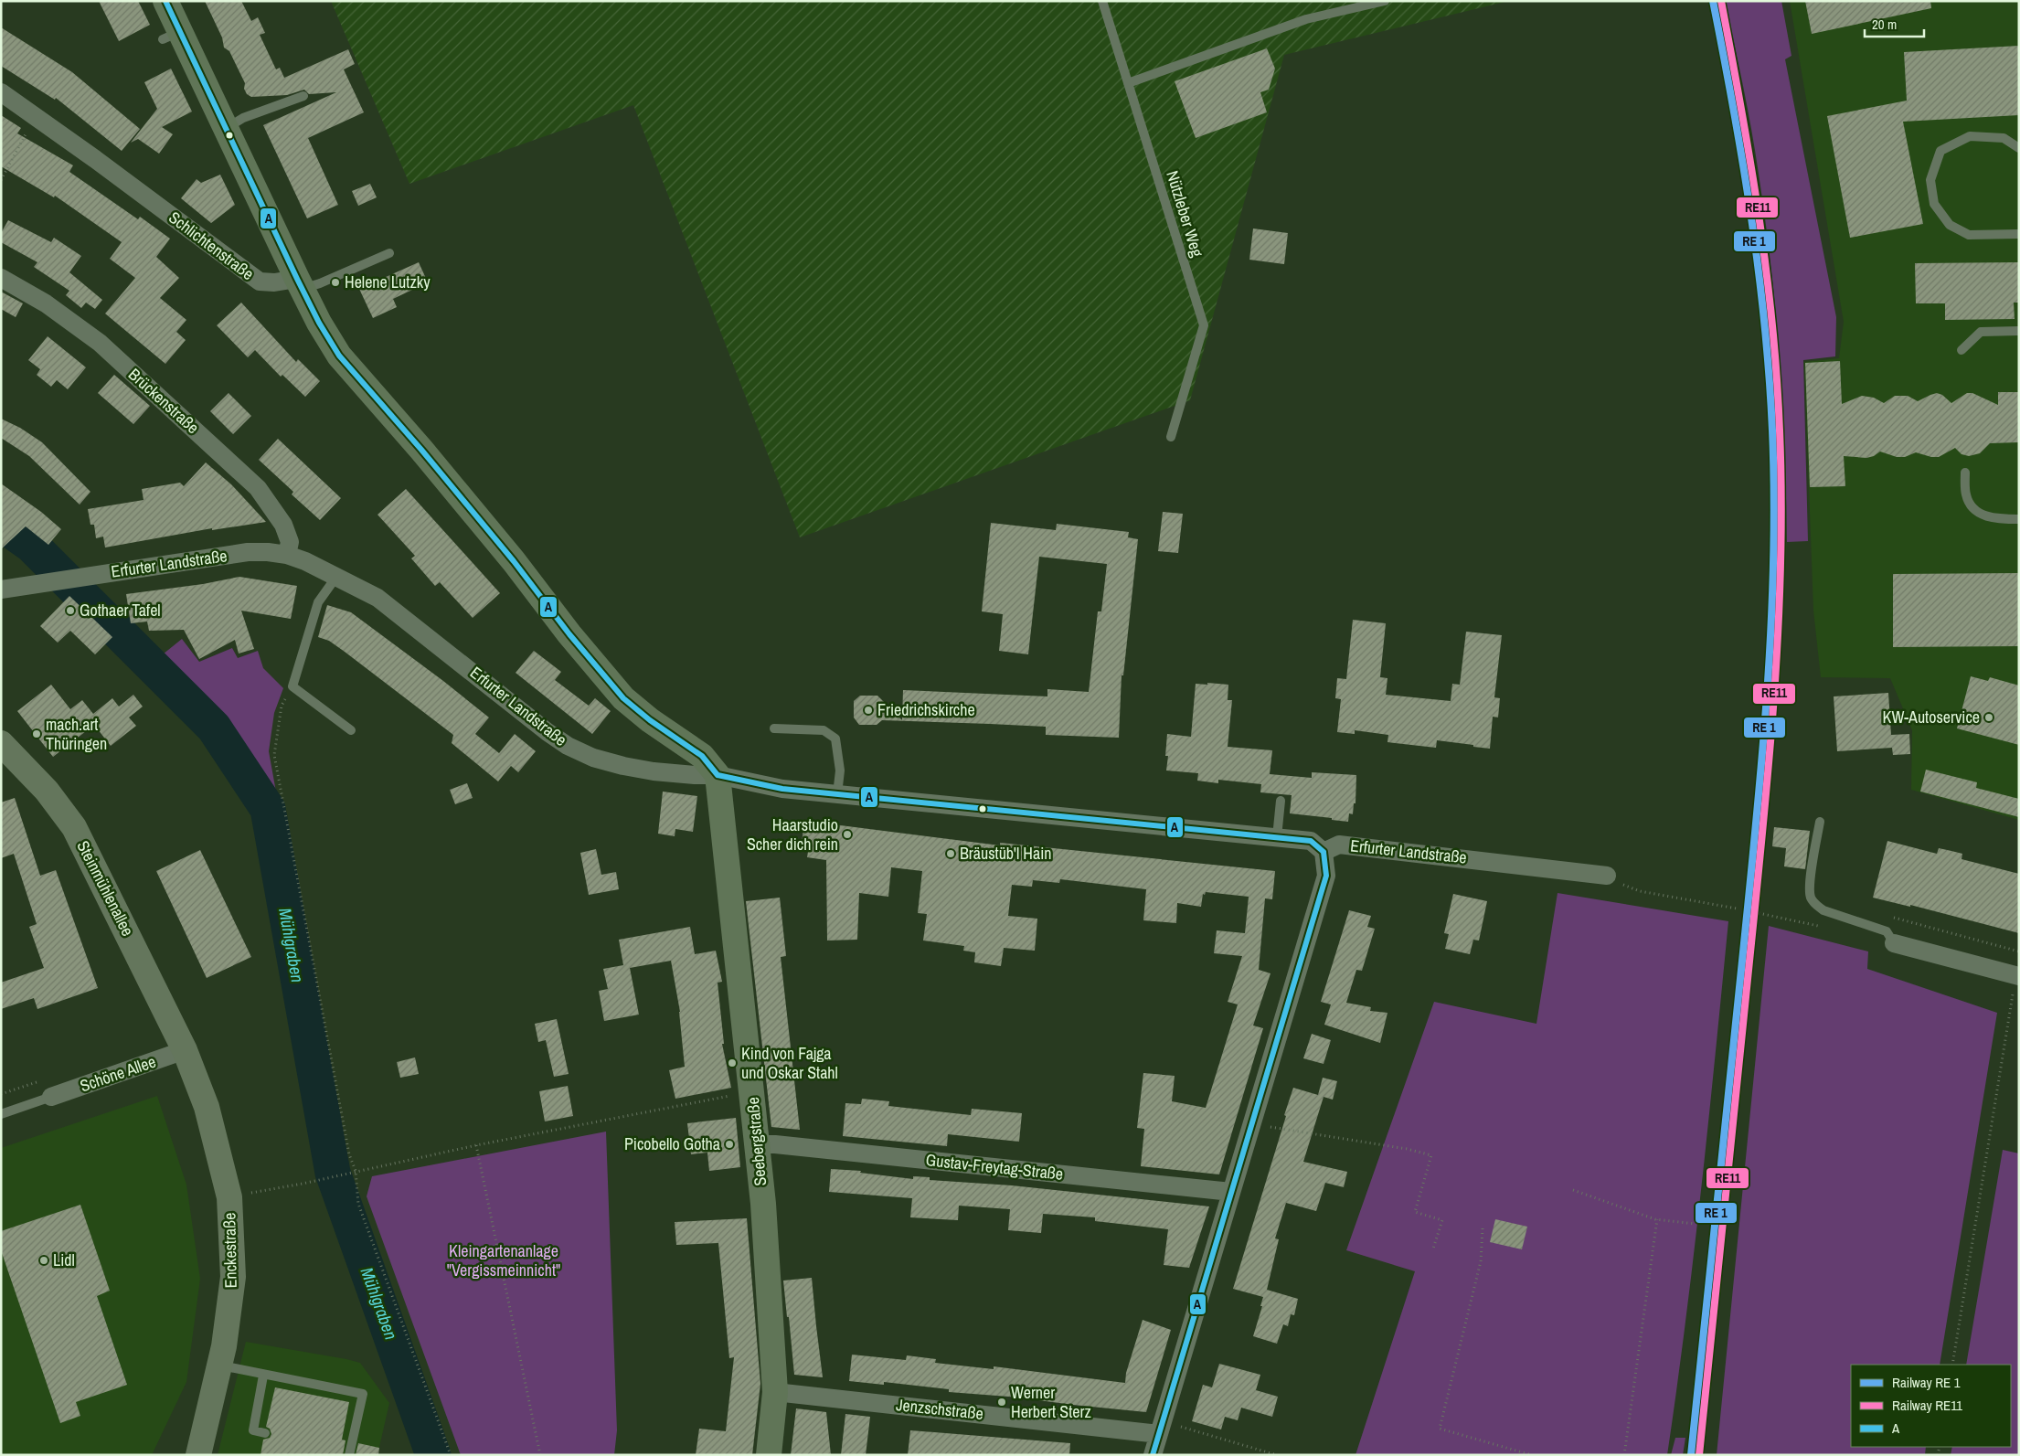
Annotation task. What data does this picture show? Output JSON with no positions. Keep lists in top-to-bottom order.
{
  "streets": {
    "main road": ["Steinmühlenallee", "Seebergstraße", "Enckestraße"],
    "street": [
      "Schlichtenstraße",
      "Brückenstraße",
      "Erfurter Landstraße",
      "Schöne Allee",
      "Gustav-Freytag-Straße",
      "Jenzschstraße"
    ],
    "lane": ["Nützleber Weg"]
  },
  "crossings": [
    ["Brückenstraße", "Erfurter Landstraße"],
    ["Erfurter Landstraße", "Seebergstraße"],
    ["Steinmühlenallee", "Schöne Allee"],
    ["Steinmühlenallee", "Enckestraße"],
    ["Schöne Allee", "Enckestraße"],
    ["Seebergstraße", "Gustav-Freytag-Straße"],
    ["Seebergstraße", "Jenzschstraße"]
  ],
  "water": ["Mühlgraben"],
  "parks": ["Kleingartenanlage \"Vergissmeinnicht\""],
  "places": [
    "Helene Lutzky",
    "Gothaer Tafel",
    "Friedrichskirche",
    "KW-Autoservice",
    "mach.art Thüringen",
    "Haarstudio Scher dich rein",
    "Bräustüb'l Hain",
    "Kind von Fajga und Oskar Stahl",
    "Picobello Gotha",
    "Lidl",
    "Werner Herbert Sterz"
  ],
  "lines": ["rail line RE11", "transit line A"],
  "legend": ["Railway RE 1", "Railway RE11", "A"],
  "scale_bar": "20 m"
}
